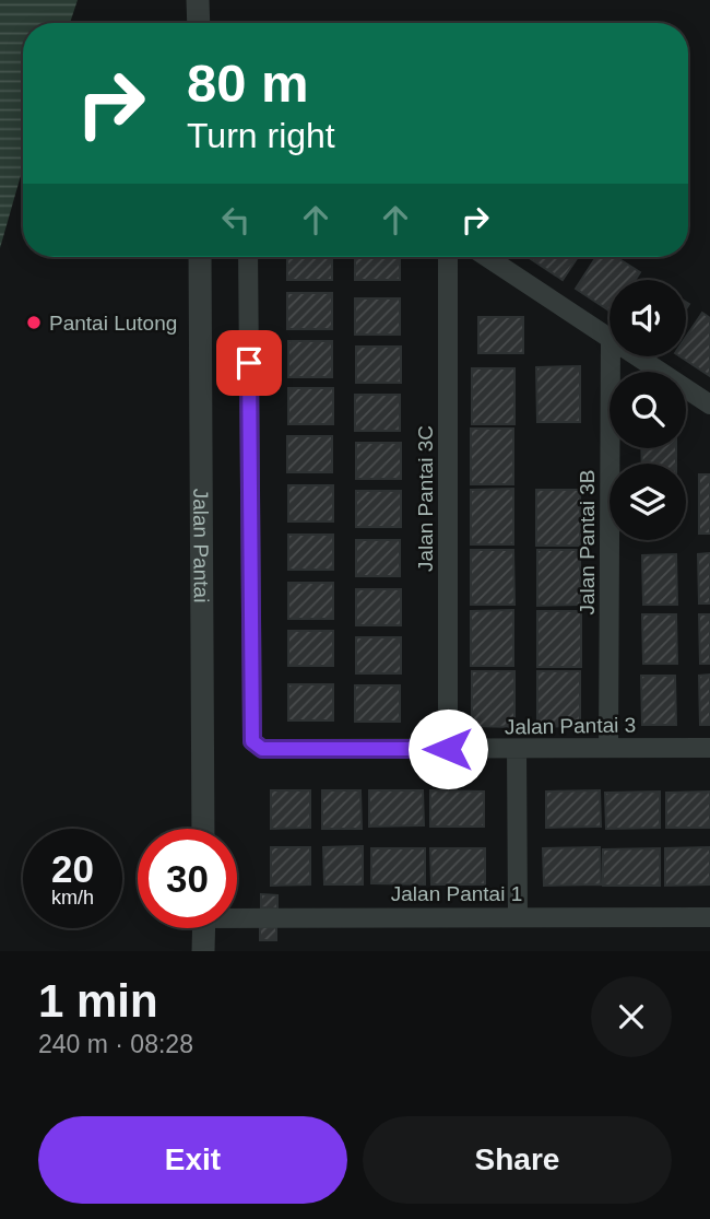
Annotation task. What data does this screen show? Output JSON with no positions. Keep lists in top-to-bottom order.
{
  "streets": {
    "street": [
      "Jalan Pantai 3C",
      "Jalan Pantai 3B",
      "Jalan Pantai",
      "Jalan Pantai 3",
      "Jalan Pantai 1"
    ]
  },
  "crossings": [
    ["Jalan Pantai 3C", "Jalan Pantai 3"],
    ["Jalan Pantai 3B", "Jalan Pantai 3"]
  ],
  "places": ["Pantai Lutong"],
  "page": {
    "turn": ["80 m", "Turn right"],
    "speed": "20 km/h",
    "limit": "30",
    "heading": ["1 min", "240 m · 08:28"],
    "buttons": ["Exit", "Share"]
  }
}
